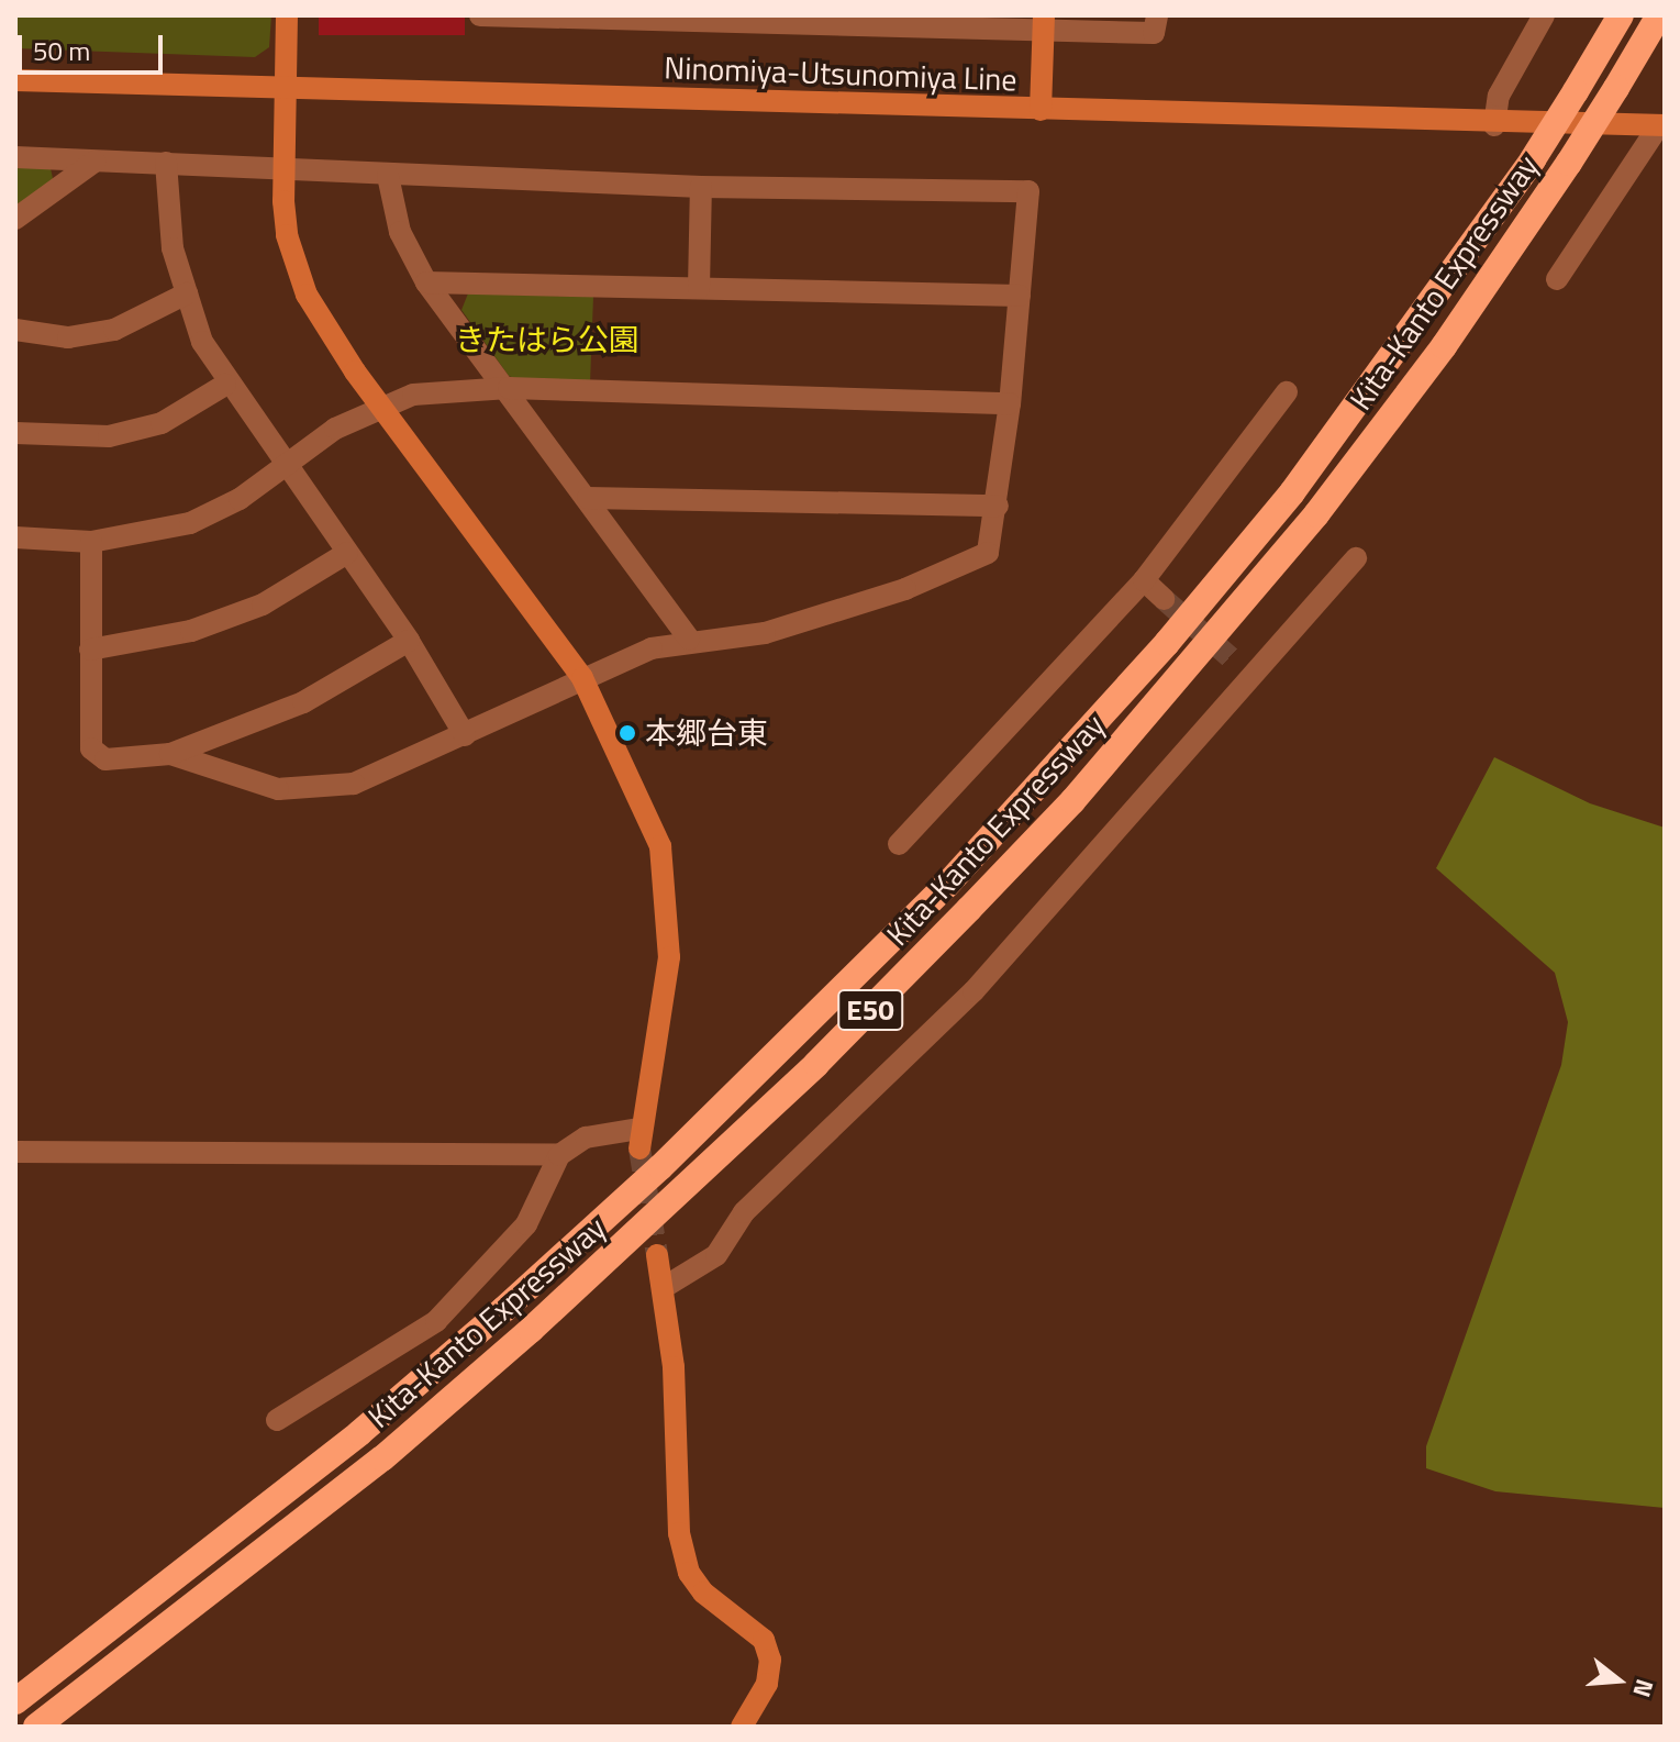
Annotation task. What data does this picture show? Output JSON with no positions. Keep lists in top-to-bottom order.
{
  "streets": {
    "highway": ["Kita-Kanto Expressway", "E50"],
    "street": ["Ninomiya-Utsunomiya Line"]
  },
  "parks": ["きたはら公園"],
  "places": ["本郷台東"],
  "scale_bar": "50 m",
  "north": "right"
}
